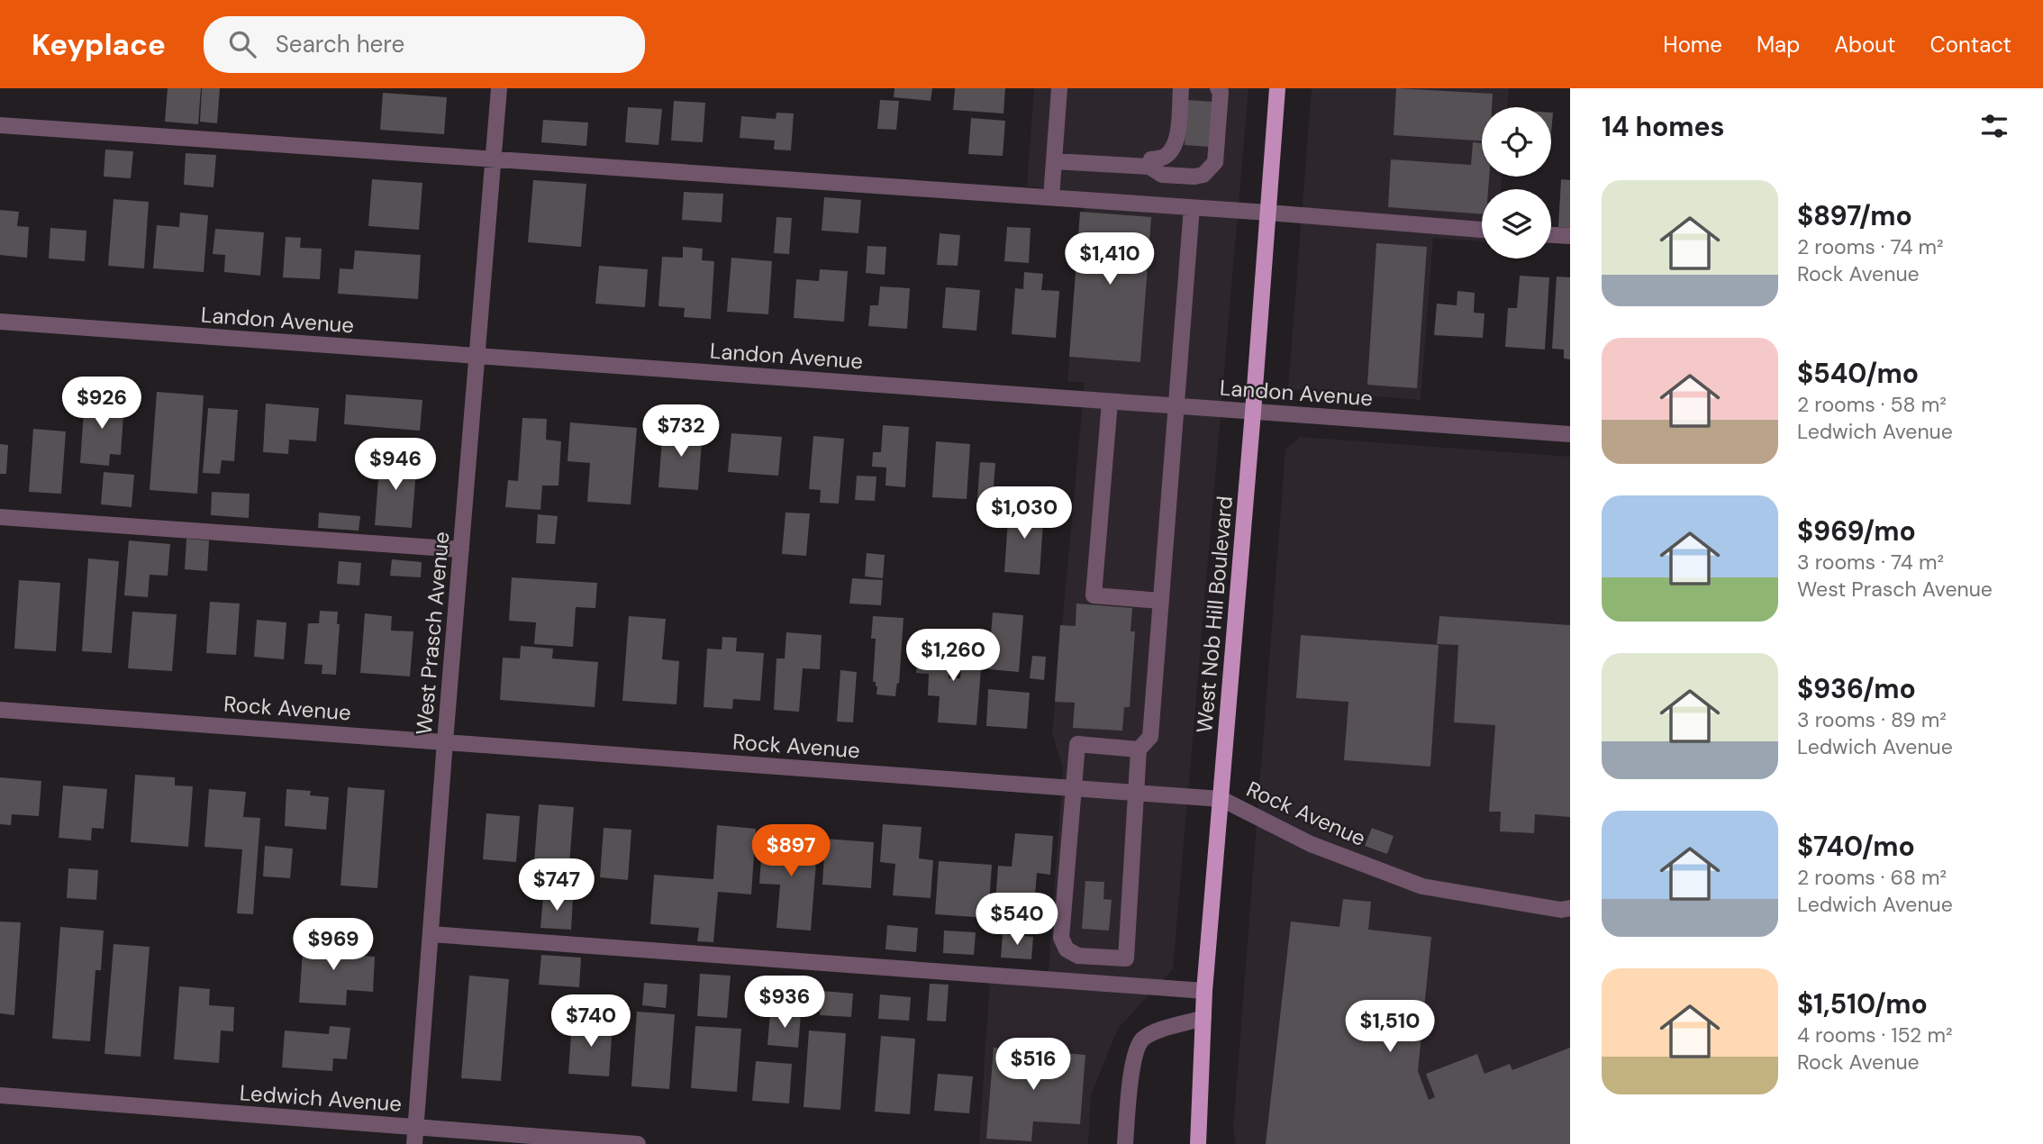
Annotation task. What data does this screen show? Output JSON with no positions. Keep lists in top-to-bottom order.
{
  "streets": {
    "main road": ["West Nob Hill Boulevard"],
    "street": [
      "Landon Avenue",
      "West Prasch Avenue",
      "Rock Avenue",
      "Ledwich Avenue"
    ]
  },
  "crossings": [
    ["Landon Avenue", "West Nob Hill Boulevard"],
    ["Landon Avenue", "West Prasch Avenue"],
    ["West Nob Hill Boulevard", "Rock Avenue"],
    ["West Prasch Avenue", "Rock Avenue"],
    ["West Prasch Avenue", "Ledwich Avenue"]
  ],
  "page": {
    "header": "Keyplace",
    "search": "Search here",
    "nav": [
      "Home",
      "Map",
      "About",
      "Contact"
    ],
    "heading": "14 homes",
    "list": [
      {
        "name": "$897/mo",
        "note": "2 rooms · 74 m² · Rock Avenue"
      },
      {
        "name": "$540/mo",
        "note": "2 rooms · 58 m² · Ledwich Avenue"
      },
      {
        "name": "$969/mo",
        "note": "3 rooms · 74 m² · West Prasch Avenue"
      },
      {
        "name": "$936/mo",
        "note": "3 rooms · 89 m² · Ledwich Avenue"
      },
      {
        "name": "$740/mo",
        "note": "2 rooms · 68 m² · Ledwich Avenue"
      },
      {
        "name": "$1,510/mo",
        "note": "4 rooms · 152 m² · Rock Avenue"
      }
    ],
    "price": [
      "$1,410",
      "$926",
      "$732",
      "$946",
      "$1,030",
      "$1,260",
      "$897",
      "$747",
      "$540",
      "$969",
      "$936",
      "$740",
      "$1,510",
      "$516"
    ]
  }
}
